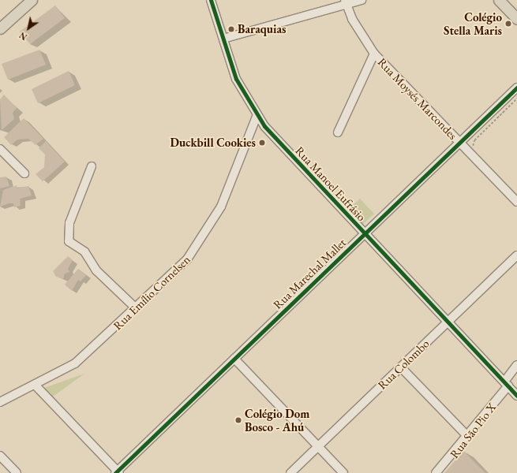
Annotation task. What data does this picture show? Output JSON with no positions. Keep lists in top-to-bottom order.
{
  "streets": {
    "street": [
      "Rua Moysés Marcondes",
      "Rua Manoel Eufrásio",
      "Rua Marechal Mallet",
      "Rua Emílio Cornelsen",
      "Rua Colombo",
      "Rua São Pio X"
    ]
  },
  "crossings": [
    ["Rua Moysés Marcondes", "Rua Marechal Mallet"],
    ["Rua Manoel Eufrásio", "Rua Marechal Mallet"],
    ["Rua Manoel Eufrásio", "Rua Emílio Cornelsen"],
    ["Rua Manoel Eufrásio", "Rua Colombo"],
    ["Rua Manoel Eufrásio", "Rua São Pio X"]
  ],
  "places": [
    "Colégio Stella Maris",
    "Baraquias",
    "Duckbill Cookies",
    "Colégio Dom Bosco - Ahú"
  ],
  "north": "bottom left"
}
